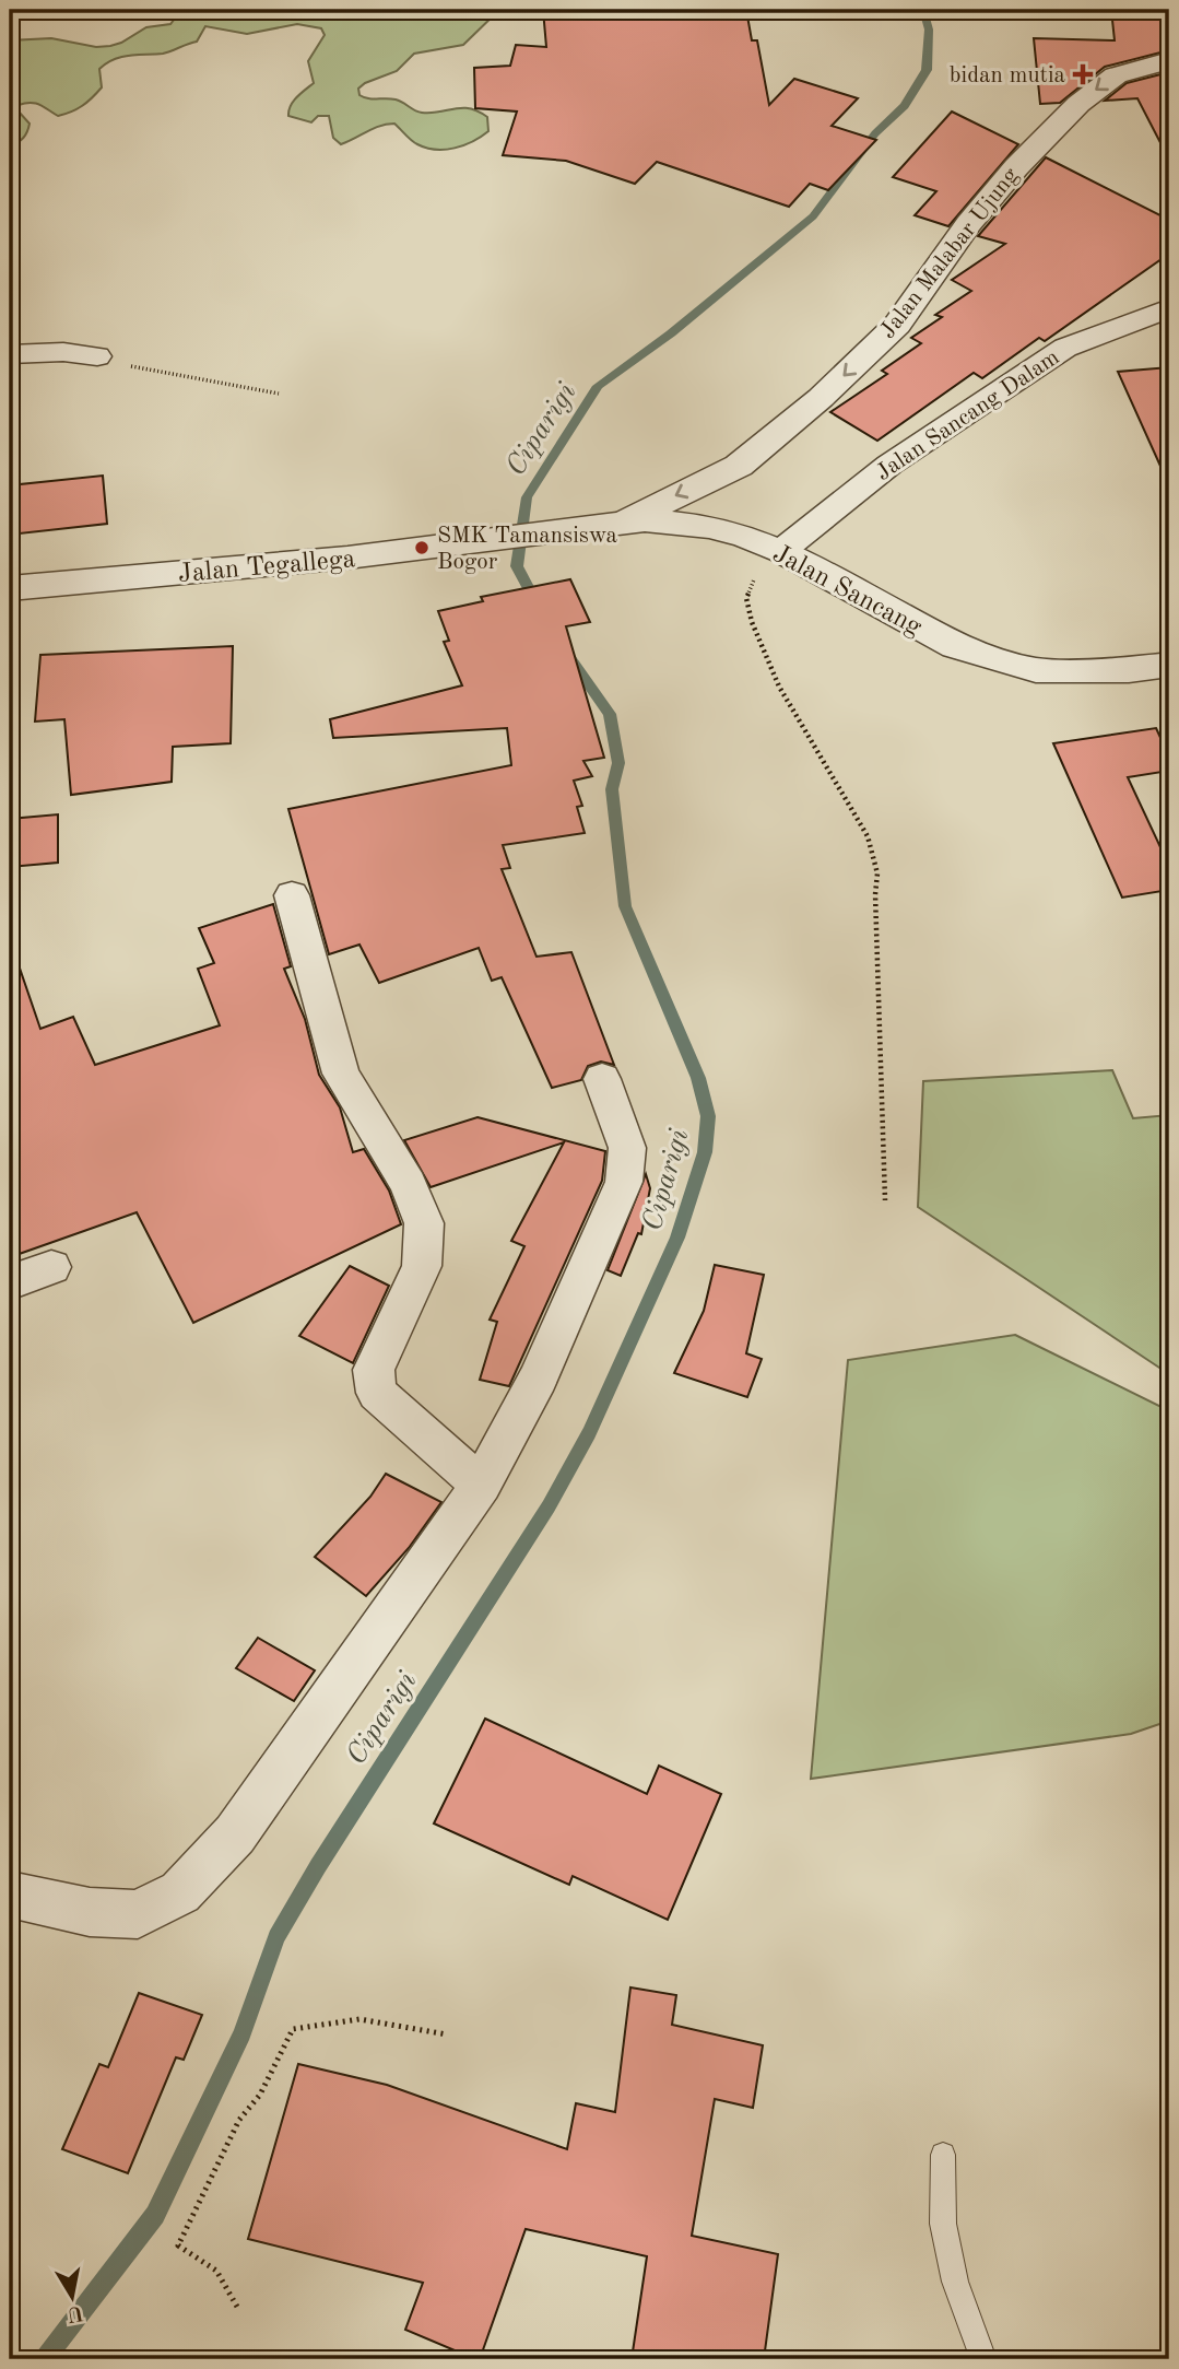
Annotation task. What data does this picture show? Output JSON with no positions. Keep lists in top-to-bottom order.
{
  "streets": {
    "street": [
      "Jalan Malabar Ujung",
      "Jalan Sancang Dalam",
      "Jalan Tegallega",
      "Jalan Sancang"
    ]
  },
  "crossings": [
    ["Jalan Malabar Ujung", "Jalan Sancang"],
    ["Jalan Sancang Dalam", "Jalan Sancang"],
    ["Jalan Tegallega", "Jalan Sancang"]
  ],
  "one_way": ["Jalan Malabar Ujung"],
  "water": ["Ciparigi"],
  "places": {
    "health": ["bidan mutia"],
    "other": ["SMK Tamansiswa Bogor"]
  },
  "north": "bottom"
}
